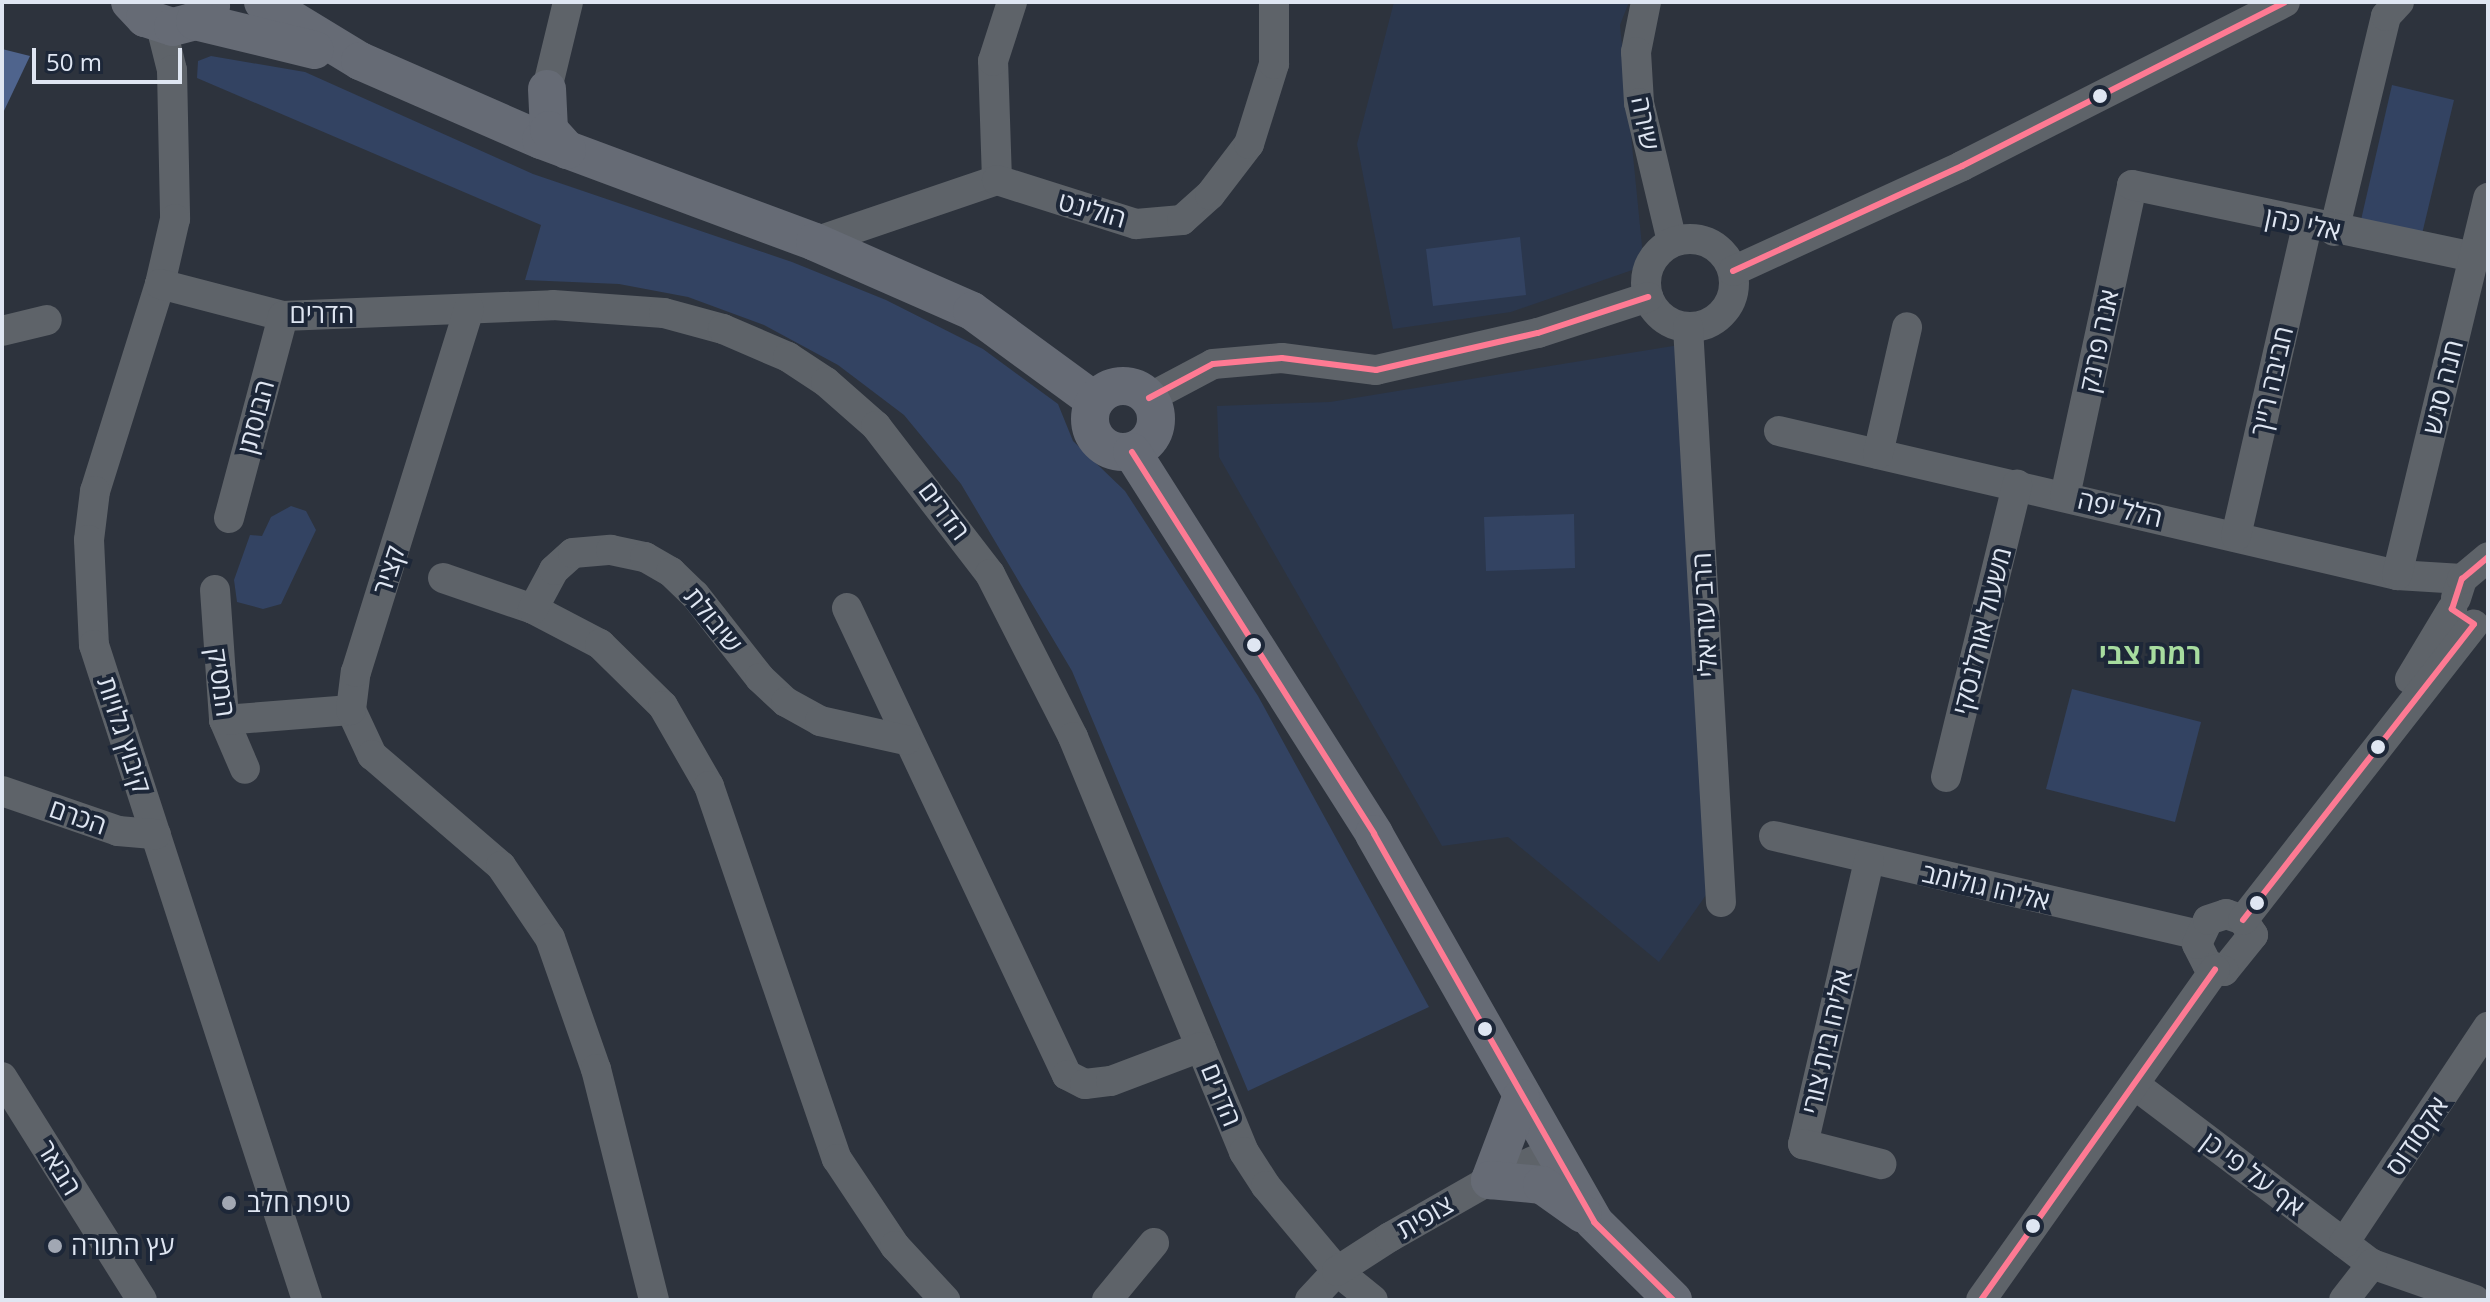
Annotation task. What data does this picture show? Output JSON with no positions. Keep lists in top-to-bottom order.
{
  "streets": {
    "street": [
      "שירה",
      "הולינט",
      "אלי כהן",
      "הדרים",
      "אנה פרנק",
      "חביבה רייך",
      "חנה סנש",
      "הבוסתן",
      "הלל יפה",
      "קציר",
      "הרב עזריאלי",
      "שיבולת",
      "משעול אורלנסקי",
      "המסיק",
      "קיבוץ גלויות",
      "הכרם",
      "אליהו גולומב",
      "אליהו בית צורי",
      "אקסודוס",
      "הבאר",
      "אף על פי כן",
      "צופית"
    ]
  },
  "crossings": [
    ["שירה", "הרב עזריאלי"],
    ["אלי כהן", "אנה פרנק"],
    ["אלי כהן", "חביבה רייך"],
    ["אלי כהן", "חנה סנש"],
    ["הדרים", "הבוסתן"],
    ["הדרים", "קציר"],
    ["הדרים", "קיבוץ גלויות"],
    ["הדרים", "צופית"],
    ["אנה פרנק", "הלל יפה"],
    ["חביבה רייך", "הלל יפה"],
    ["חנה סנש", "הלל יפה"],
    ["הלל יפה", "משעול אורלנסקי"],
    ["קיבוץ גלויות", "הכרם"],
    ["אליהו גולומב", "אליהו בית צורי"],
    ["אקסודוס", "אף על פי כן"]
  ],
  "districts": ["רמת צבי"],
  "places": ["טיפת חלב", "עץ התורה"],
  "scale_bar": "50 m"
}
